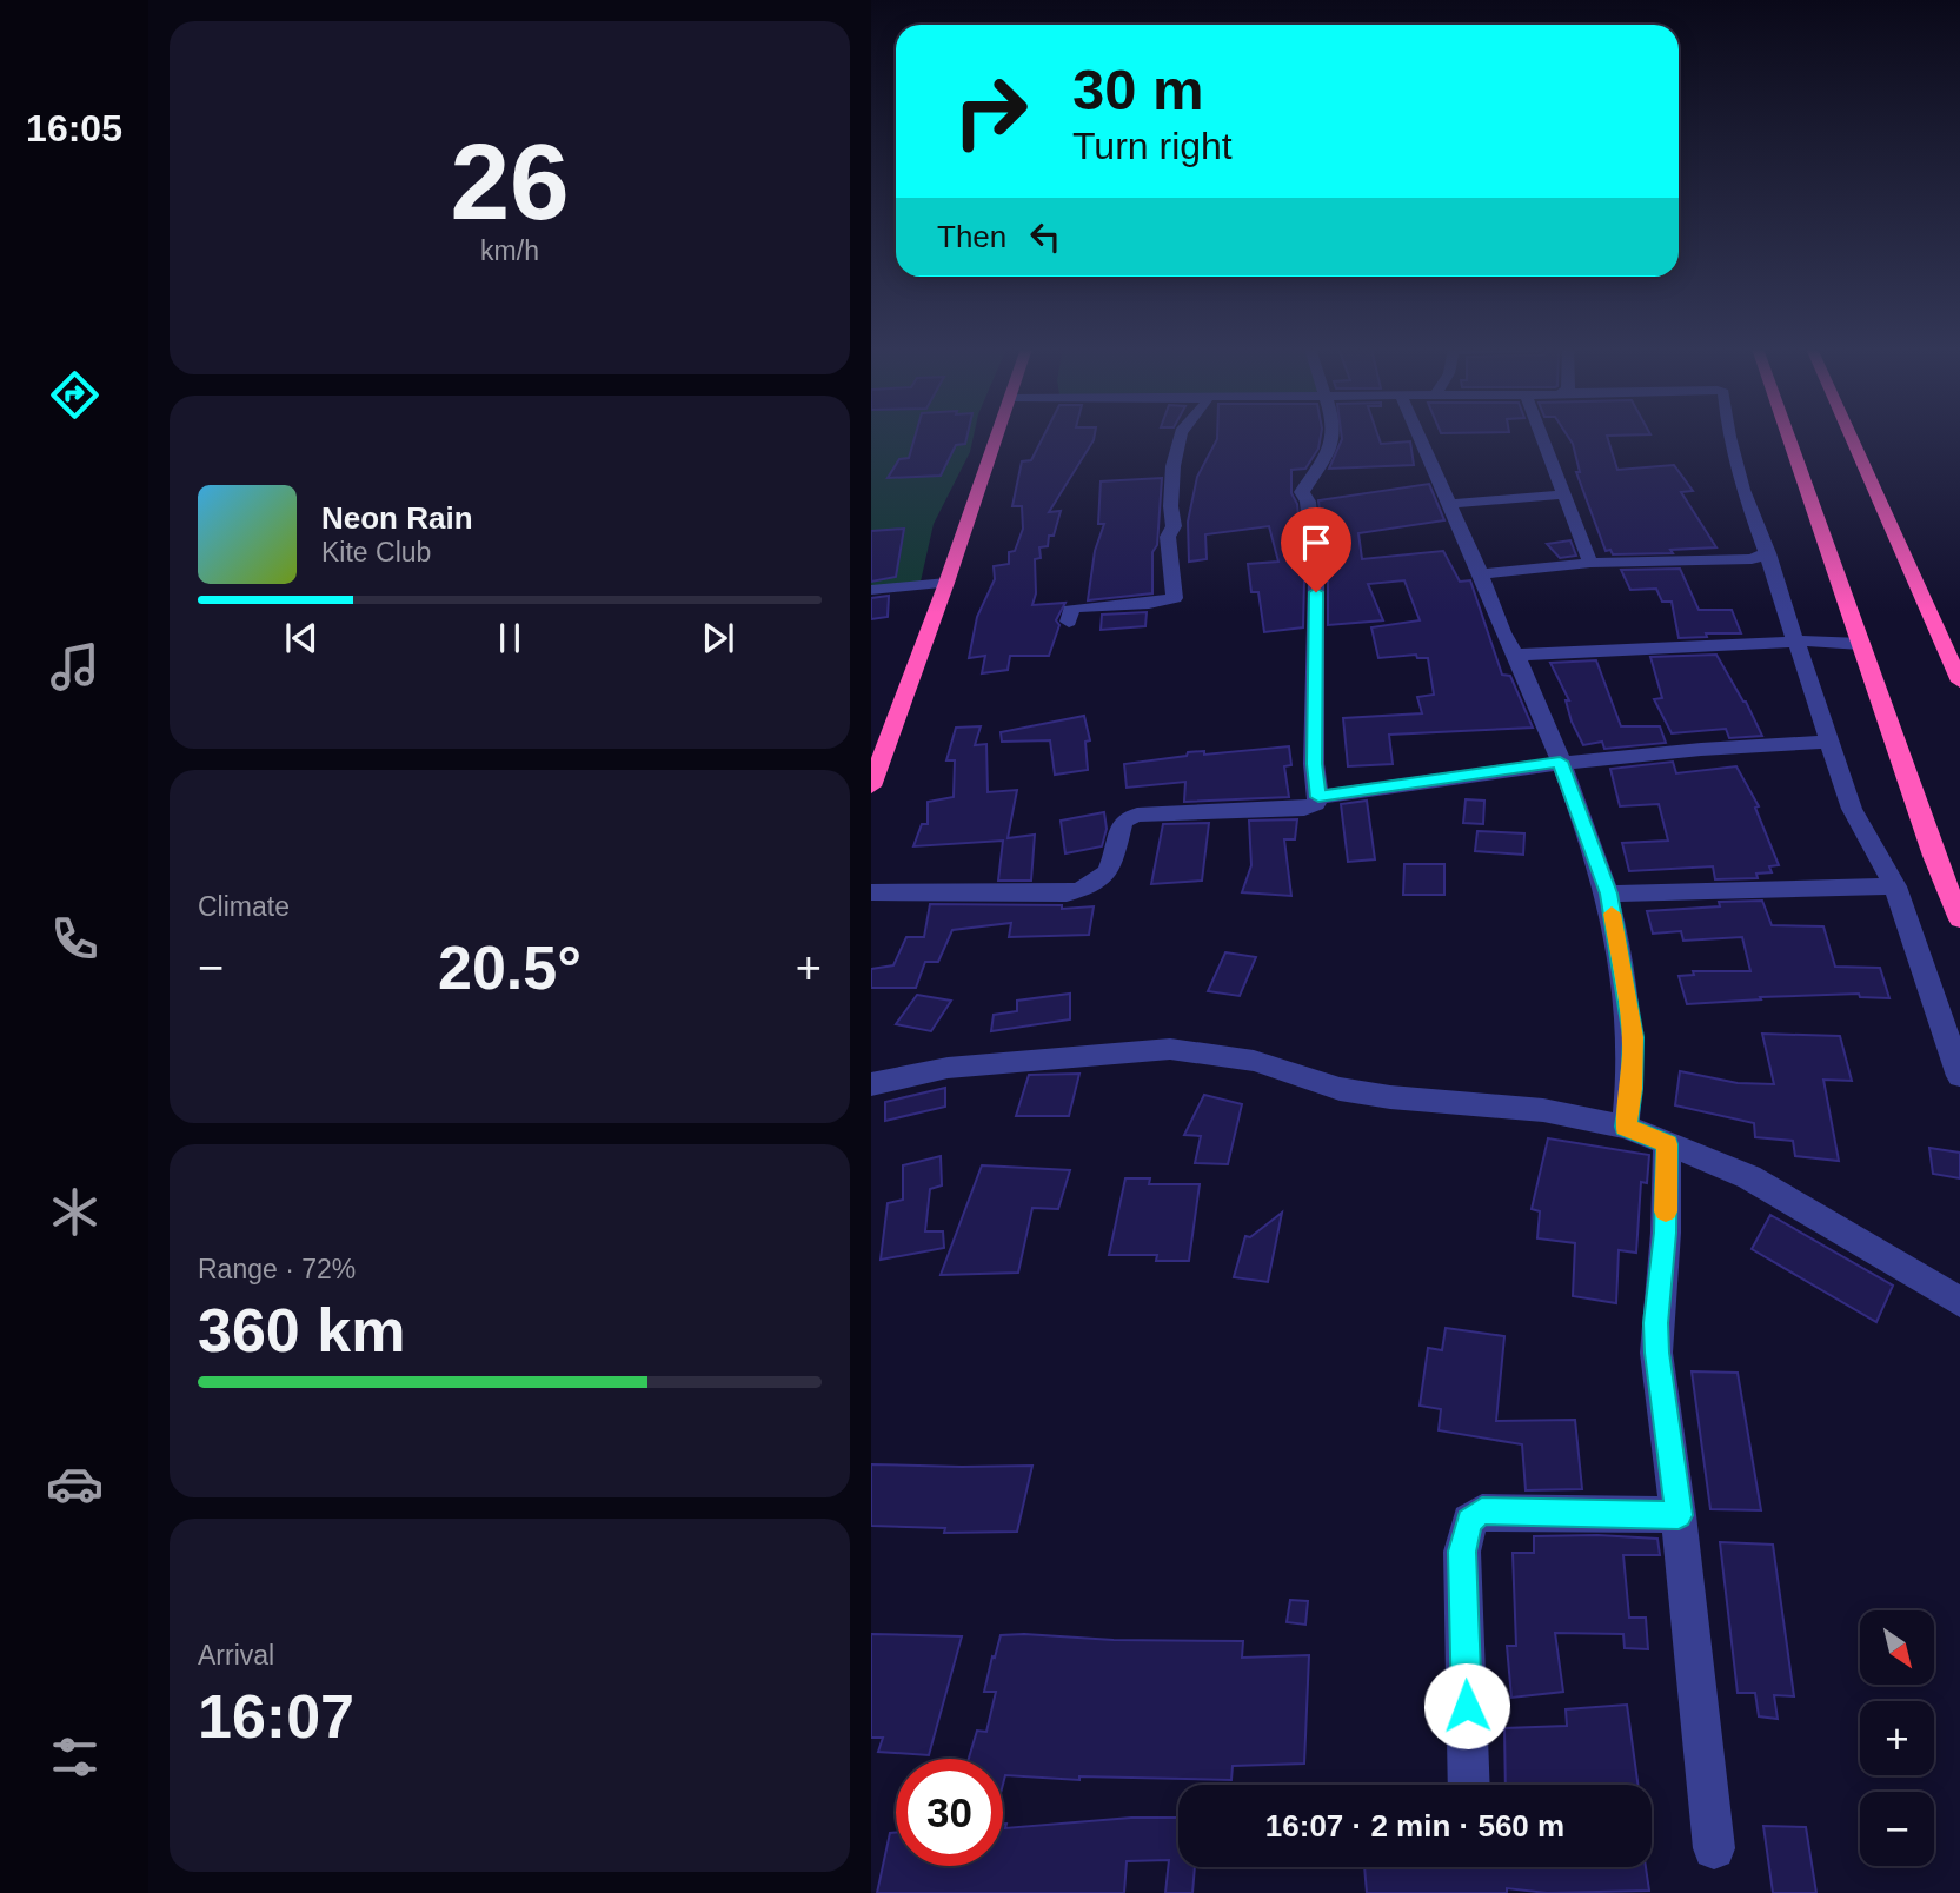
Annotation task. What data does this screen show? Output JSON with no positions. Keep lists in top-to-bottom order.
{
  "north": "bottom right",
  "page": {
    "tabs": "16:05",
    "tile": [
      ["26", "km/h"],
      "Climate",
      ["Range · 72%", "360 km"],
      ["Arrival", "16:07"]
    ],
    "turn": ["30 m", "Turn right"],
    "then": "Then",
    "song": ["Neon Rain", "Kite Club"],
    "heat": ["−", "20.5°", "+"],
    "map_buttons": ["+", "−"],
    "limit": "30",
    "trip": "16:07 · 2 min · 560 m"
  }
}
